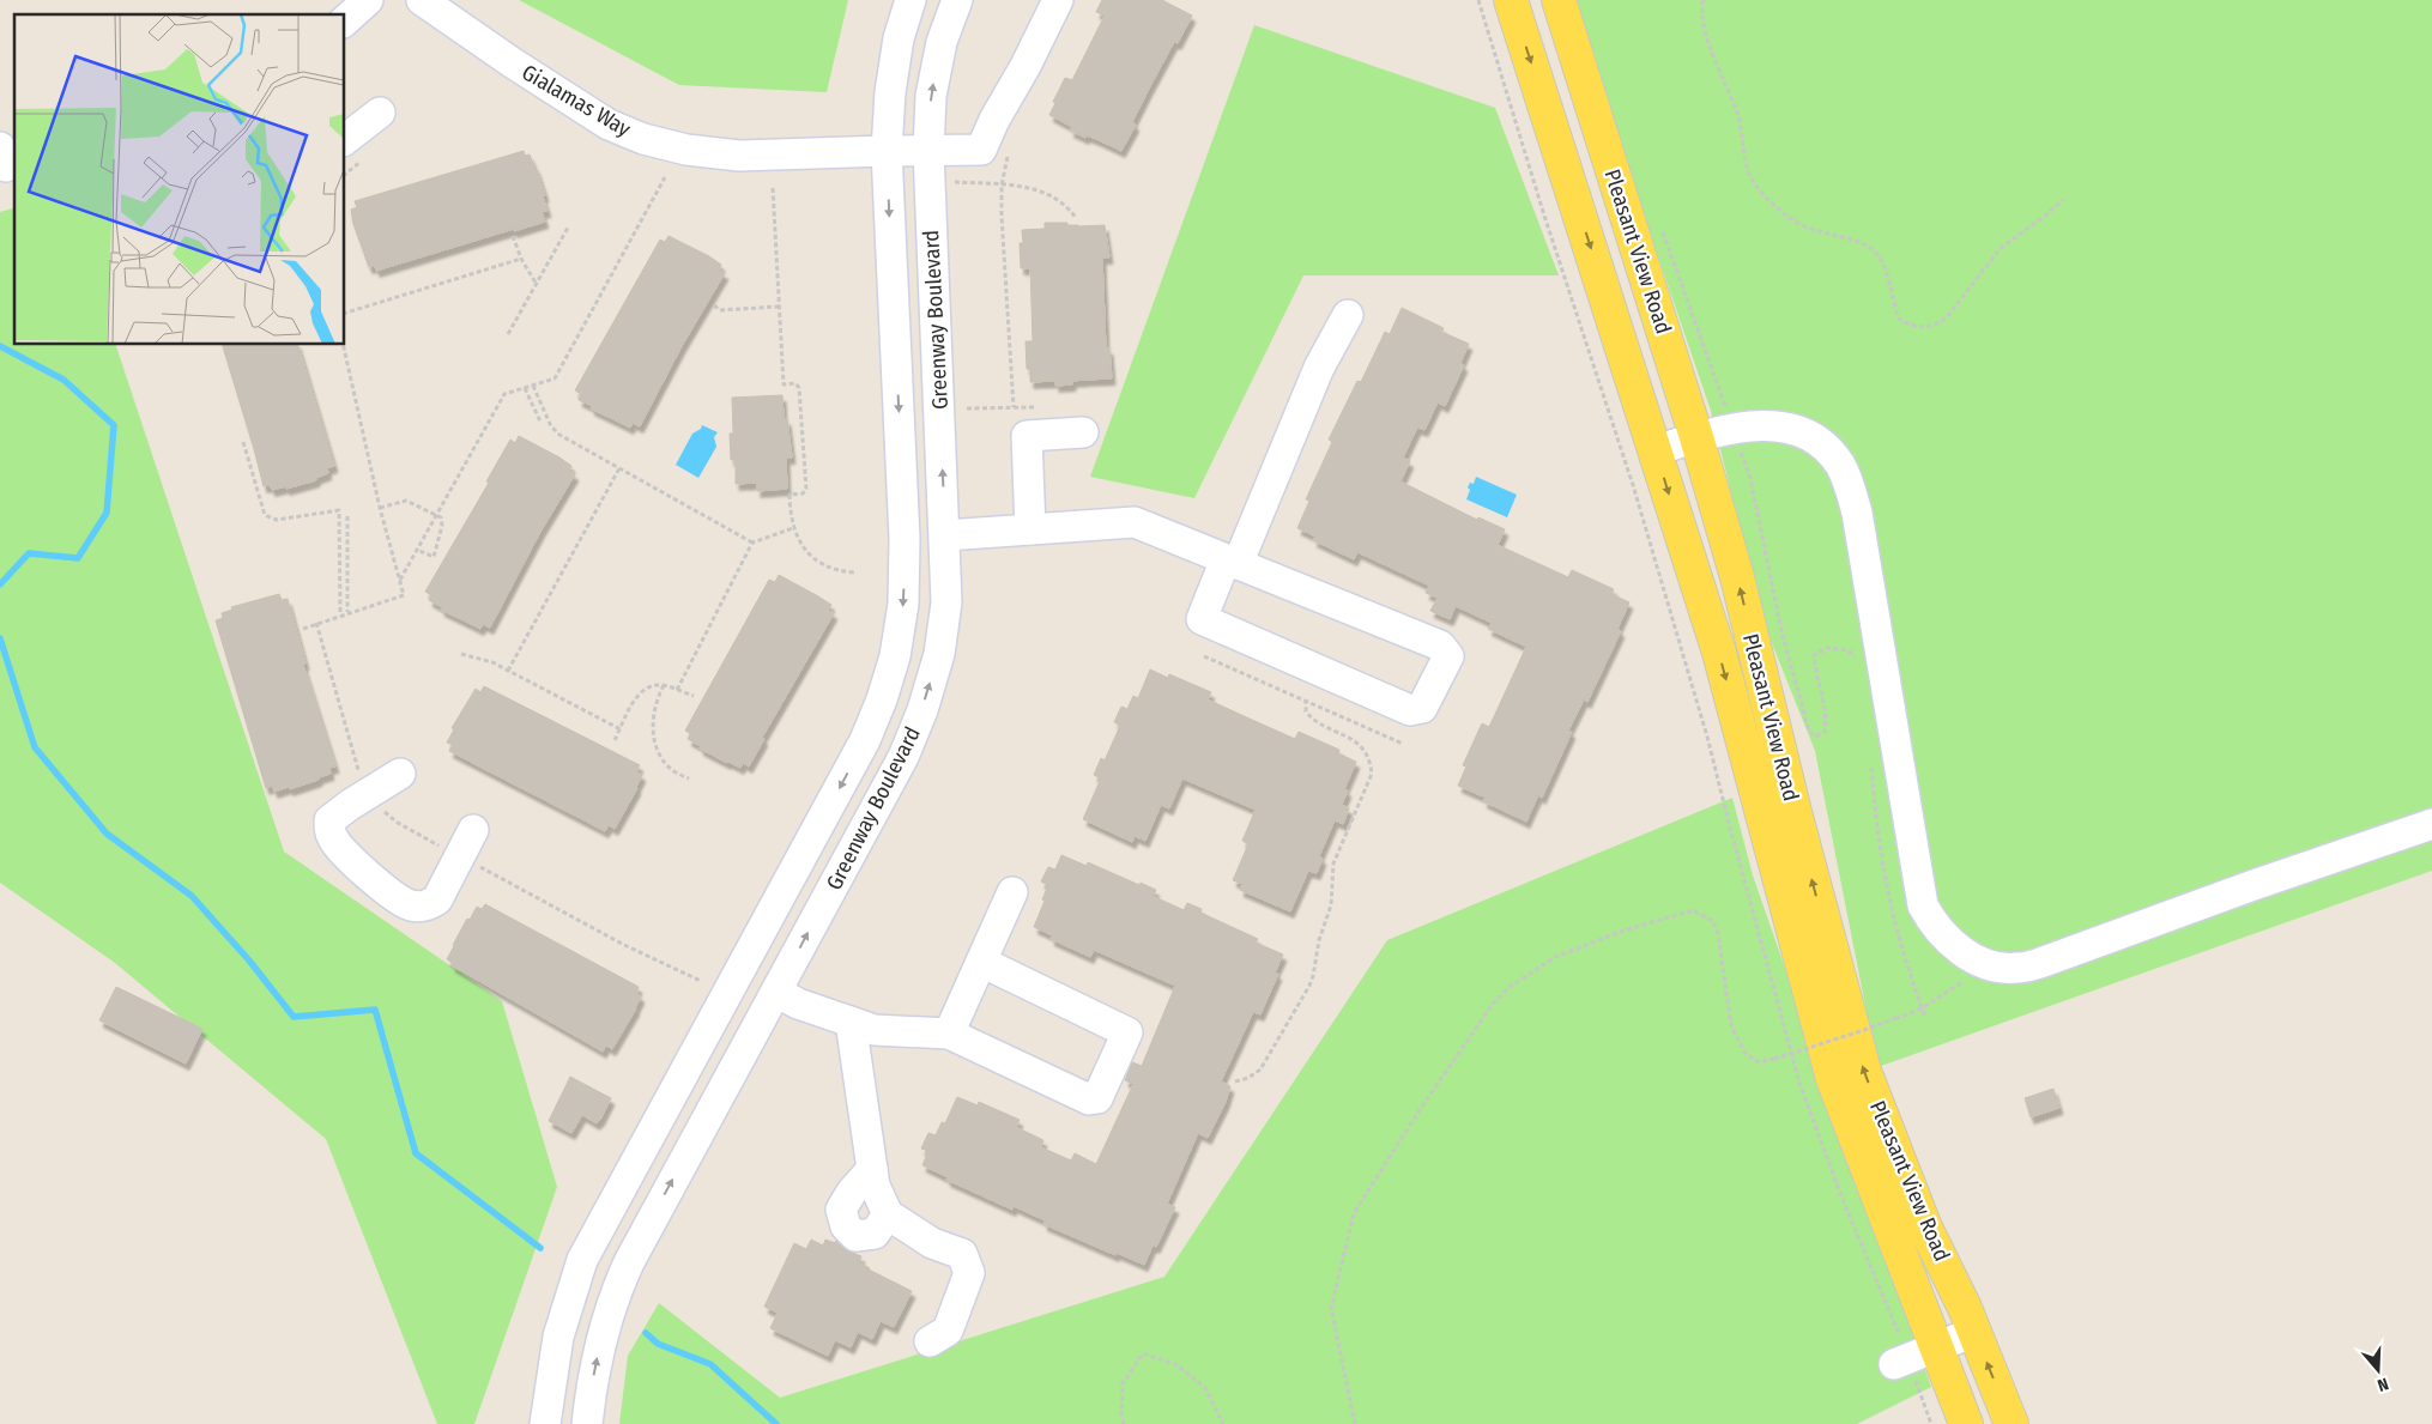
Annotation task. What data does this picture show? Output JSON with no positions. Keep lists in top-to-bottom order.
{
  "streets": {
    "main road": ["Pleasant View Road"],
    "street": ["Gialamas Way", "Greenway Boulevard"]
  },
  "crossings": [
    ["Gialamas Way", "Greenway Boulevard"]
  ],
  "north": "bottom"
}
